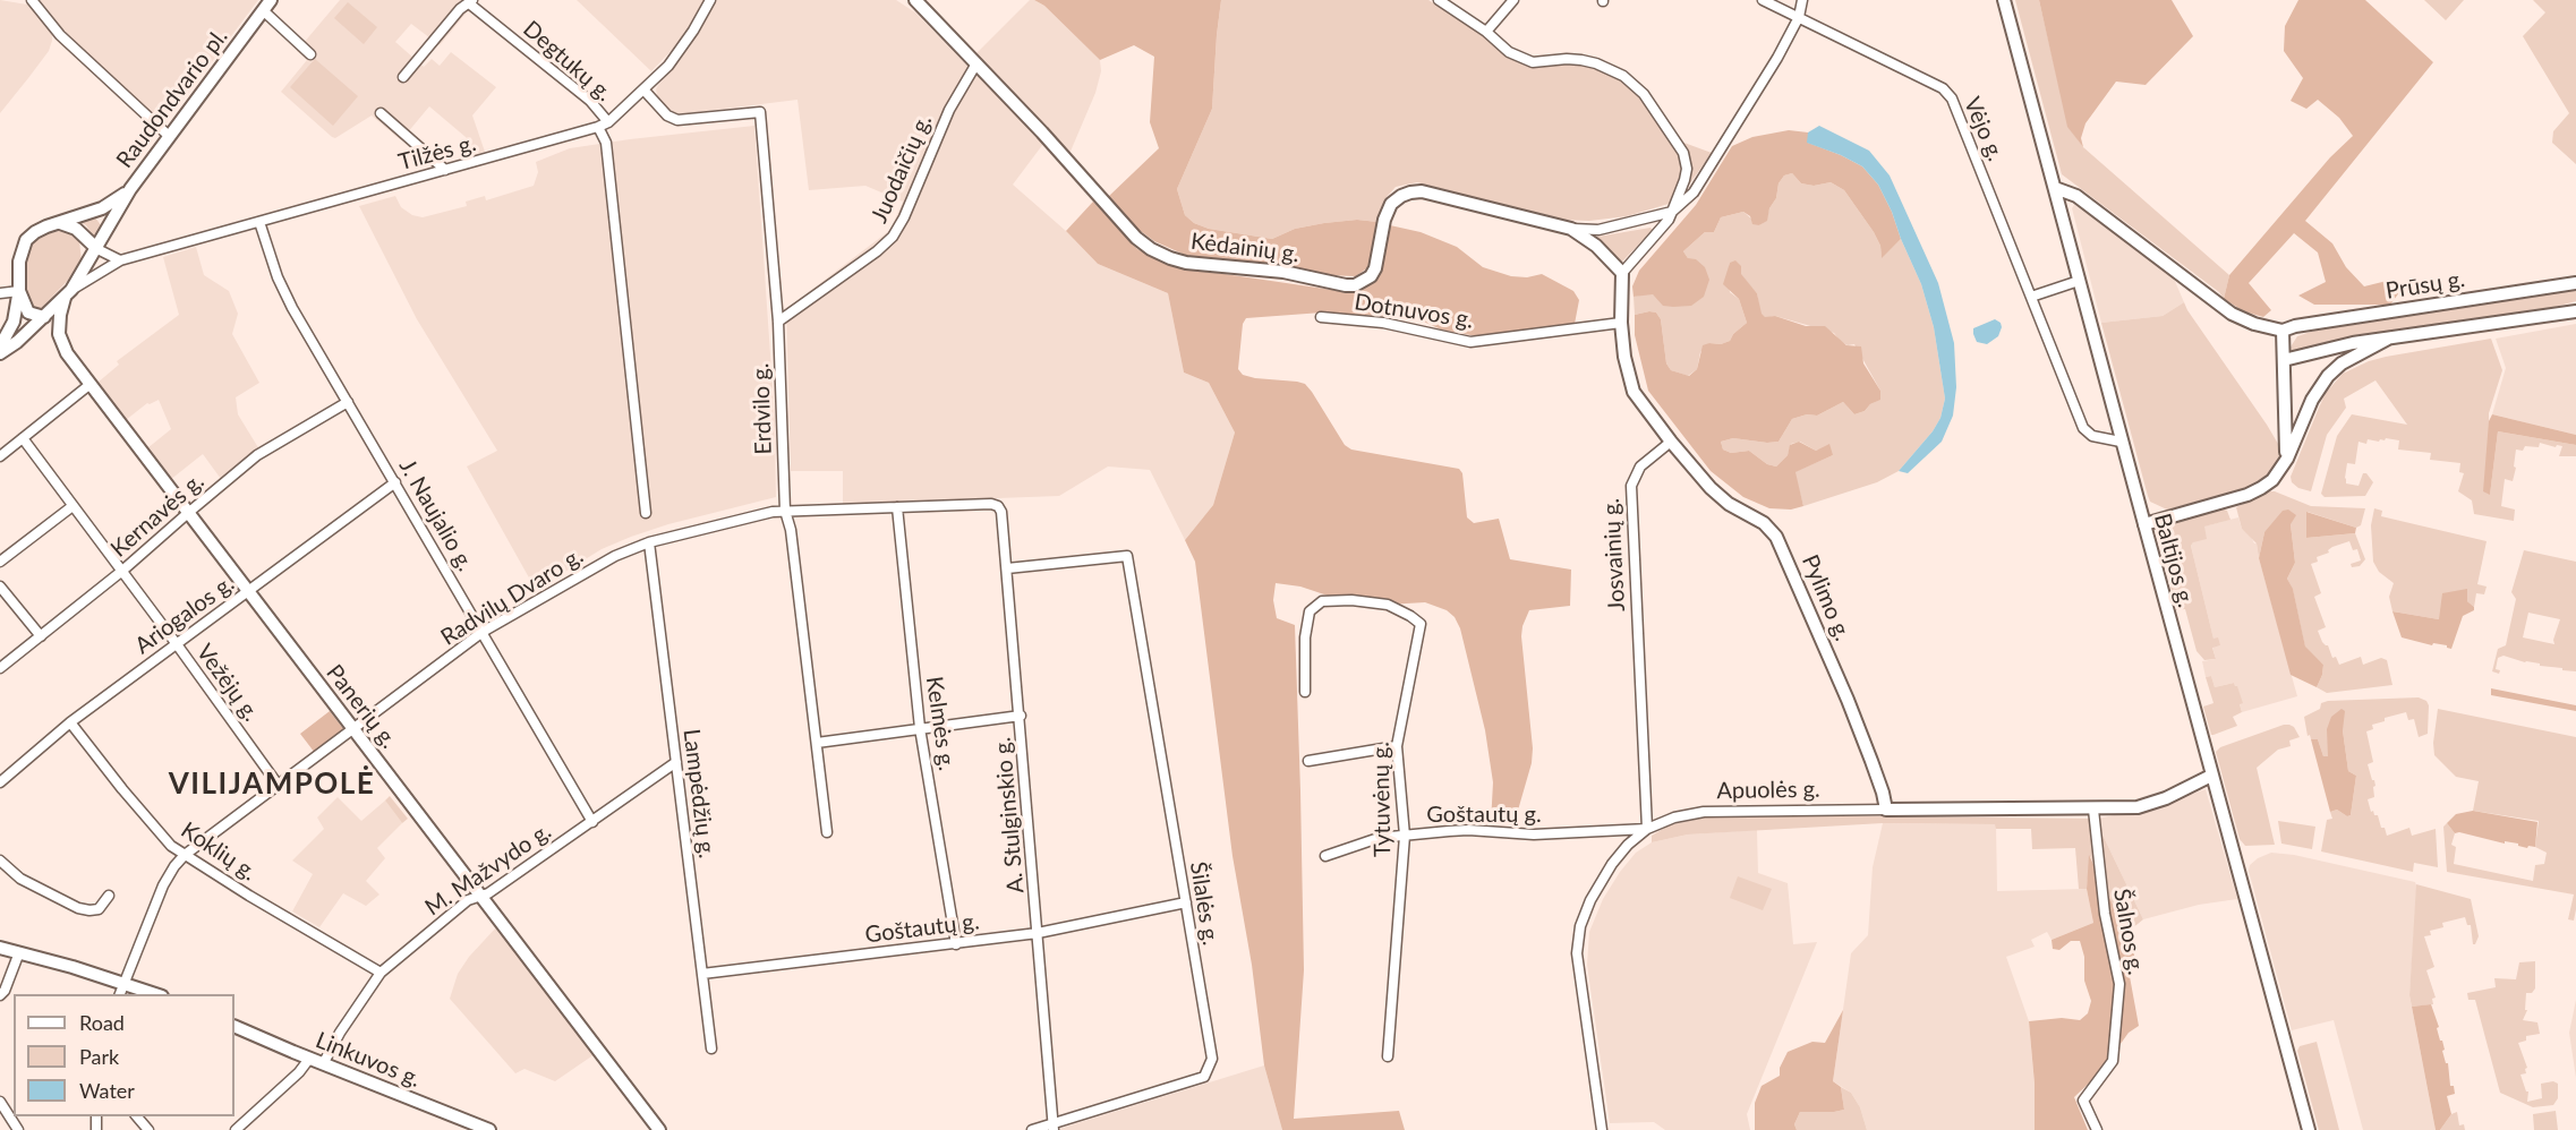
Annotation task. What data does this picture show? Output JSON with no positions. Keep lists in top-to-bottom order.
{
  "streets": {
    "main road": [
      "Raudondvario pl.",
      "Kėdainių g.",
      "Prūsų g.",
      "Baltijos g.",
      "Pylimo g.",
      "Panerių g.",
      "Apuolės g.",
      "Linkuvos g."
    ],
    "street": [
      "Degtukų g.",
      "Vėjo g.",
      "Tilžės g.",
      "Juodaičių g.",
      "Dotnuvos g.",
      "Erdvilo g.",
      "Kernavės g.",
      "J. Naujalio g.",
      "Josvainių g.",
      "Radvilų Dvaro g.",
      "Ariogalos g.",
      "Vežėjų g.",
      "Kelmės g.",
      "Lampėdžių g.",
      "Tytuvėnų g.",
      "A. Stulginskio g.",
      "Goštautų g.",
      "Koklių g.",
      "M. Mažvydo g.",
      "Šilalės g.",
      "Šalnos g."
    ]
  },
  "crossings": [
    ["Degtukų g.", "Tilžės g."],
    ["Raudondvario pl.", "Tilžės g."],
    ["Raudondvario pl.", "Panerių g."],
    ["Vėjo g.", "Baltijos g."],
    ["Tilžės g.", "Erdvilo g."],
    ["Tilžės g.", "J. Naujalio g."],
    ["Tilžės g.", "Panerių g."],
    ["Juodaičių g.", "Kėdainių g."],
    ["Juodaičių g.", "Erdvilo g."],
    ["Prūsų g.", "Baltijos g."],
    ["Erdvilo g.", "Radvilų Dvaro g."],
    ["Kernavės g.", "J. Naujalio g."],
    ["Kernavės g.", "Vežėjų g."],
    ["Kernavės g.", "Panerių g."],
    ["J. Naujalio g.", "Radvilų Dvaro g."],
    ["J. Naujalio g.", "Ariogalos g."],
    ["J. Naujalio g.", "M. Mažvydo g."],
    ["Josvainių g.", "Pylimo g."],
    ["Josvainių g.", "Apuolės g."],
    ["Josvainių g.", "Goštautų g."],
    ["Baltijos g.", "Apuolės g."],
    ["Radvilų Dvaro g.", "Vežėjų g."],
    ["Radvilų Dvaro g.", "Panerių g."],
    ["Radvilų Dvaro g.", "Kelmės g."],
    ["Radvilų Dvaro g.", "Lampėdžių g."],
    ["Radvilų Dvaro g.", "A. Stulginskio g."],
    ["Radvilų Dvaro g.", "Koklių g."],
    ["Pylimo g.", "Apuolės g."],
    ["Ariogalos g.", "Vežėjų g."],
    ["Ariogalos g.", "Panerių g."],
    ["Ariogalos g.", "Koklių g."],
    ["Panerių g.", "M. Mažvydo g."],
    ["Kelmės g.", "Goštautų g."],
    ["Apuolės g.", "Goštautų g."],
    ["Apuolės g.", "Šalnos g."],
    ["Lampėdžių g.", "Goštautų g."],
    ["Lampėdžių g.", "M. Mažvydo g."],
    ["Tytuvėnų g.", "Goštautų g."],
    ["A. Stulginskio g.", "Goštautų g."],
    ["A. Stulginskio g.", "Šilalės g."],
    ["Goštautų g.", "Šilalės g."],
    ["Koklių g.", "M. Mažvydo g."],
    ["M. Mažvydo g.", "Linkuvos g."]
  ],
  "districts": ["VILIJAMPOLĖ"],
  "legend": ["Road", "Park", "Water"]
}
